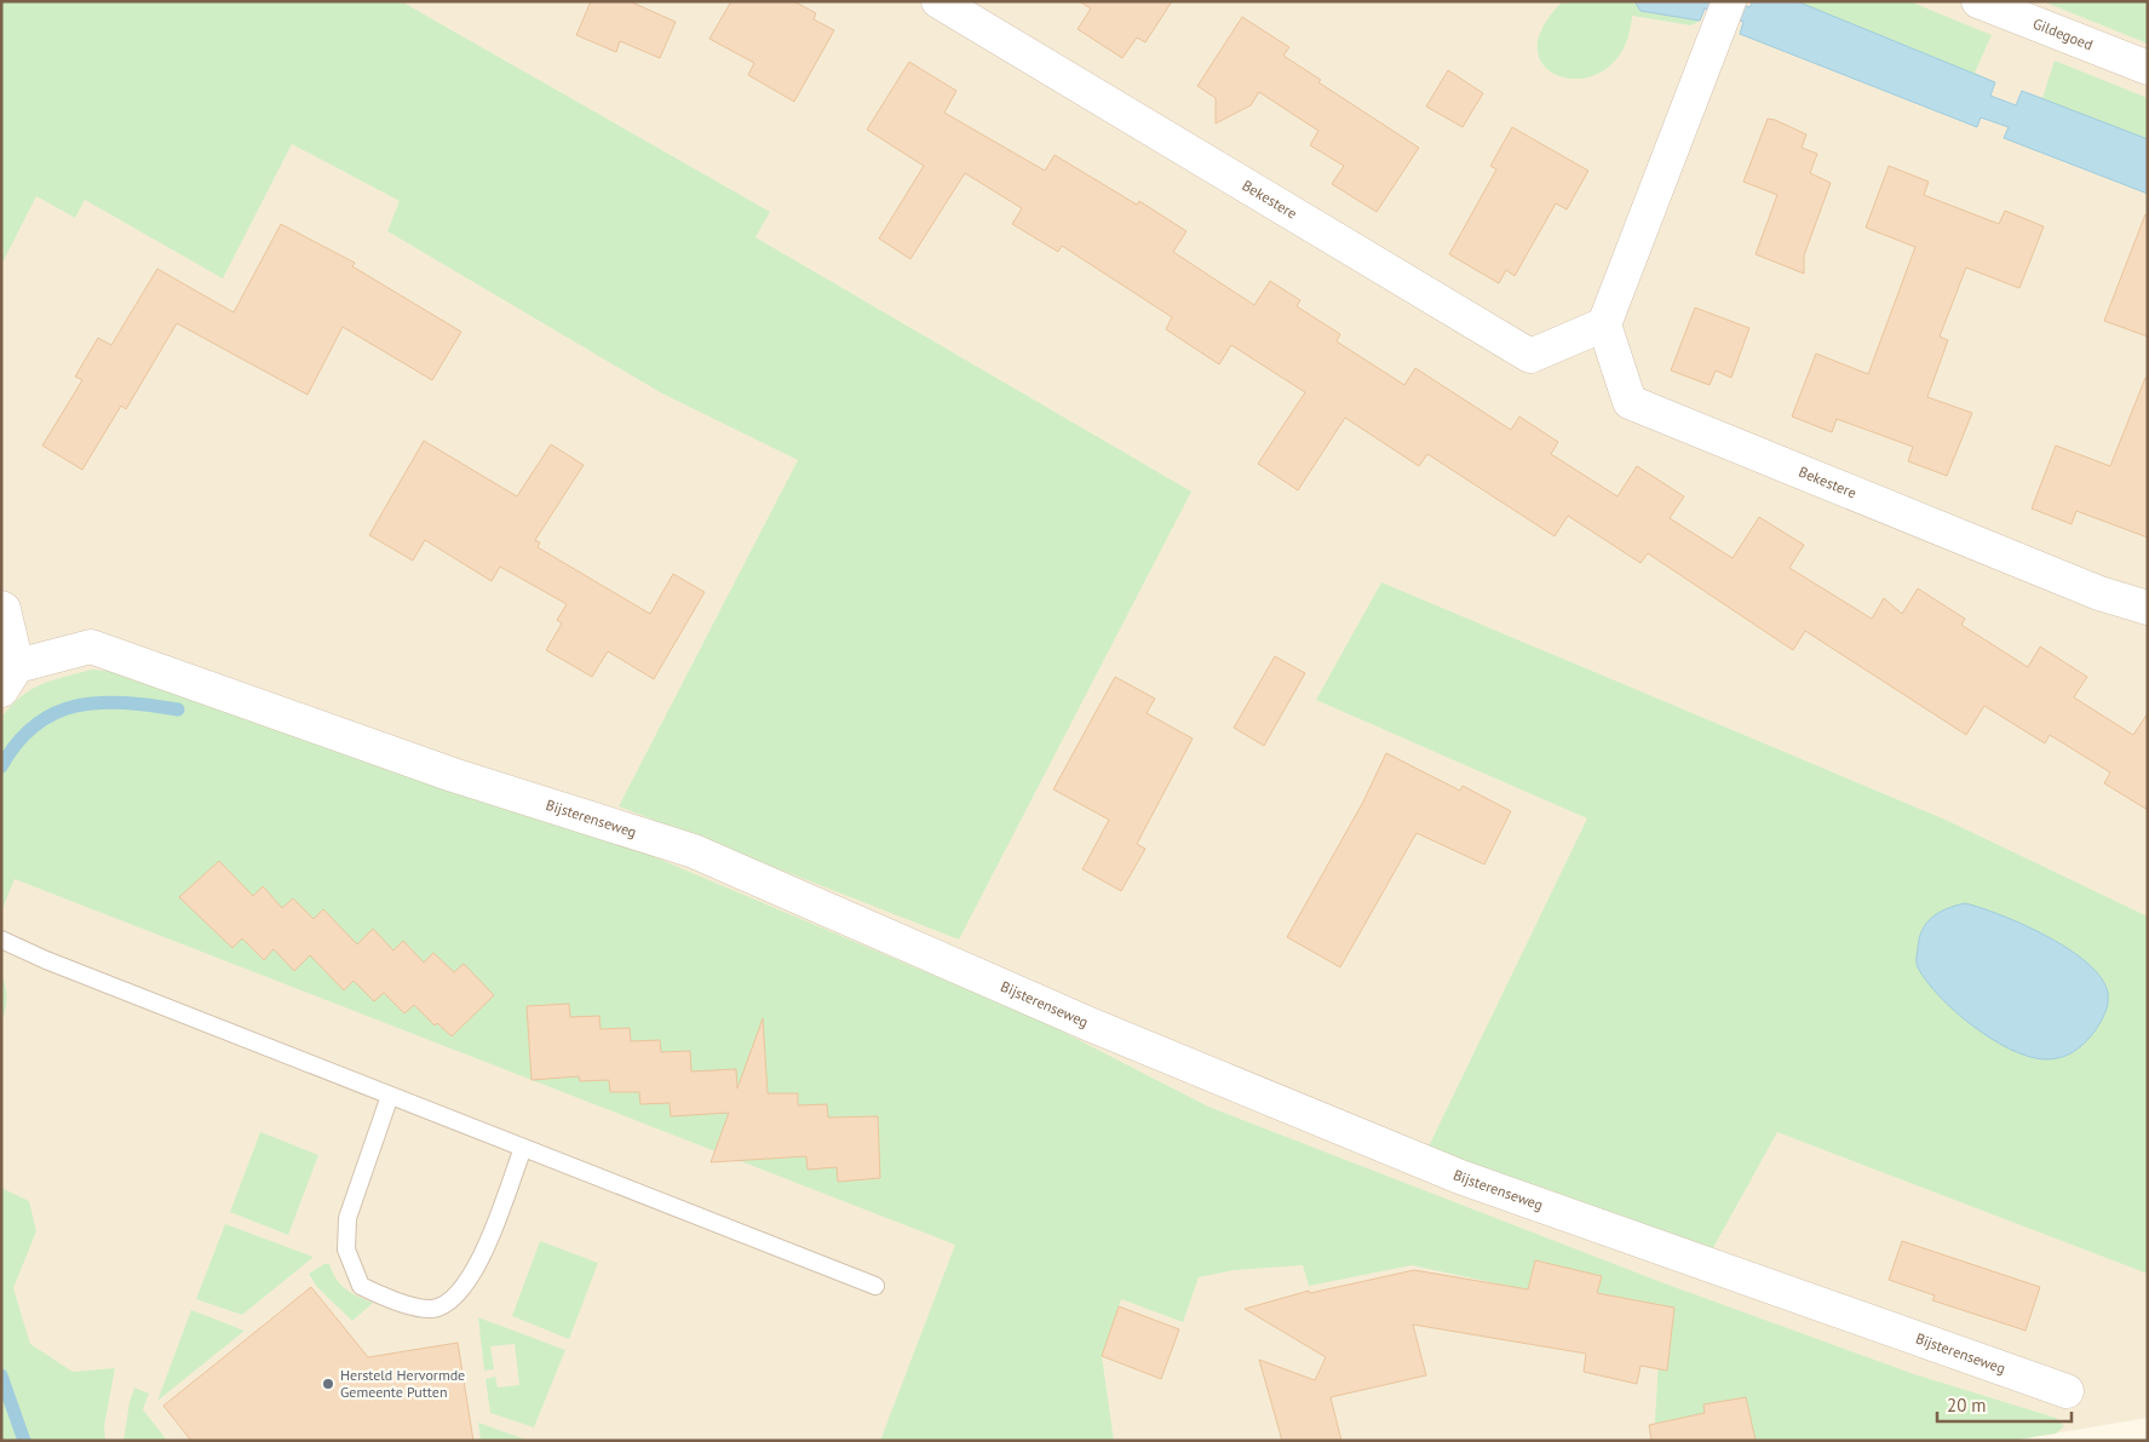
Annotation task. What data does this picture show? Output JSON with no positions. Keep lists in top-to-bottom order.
{
  "streets": {
    "street": ["Gildegoed", "Bekestere", "Bijsterenseweg"]
  },
  "places": ["Hersteld Hervormde Gemeente Putten"],
  "scale_bar": "20 m"
}
